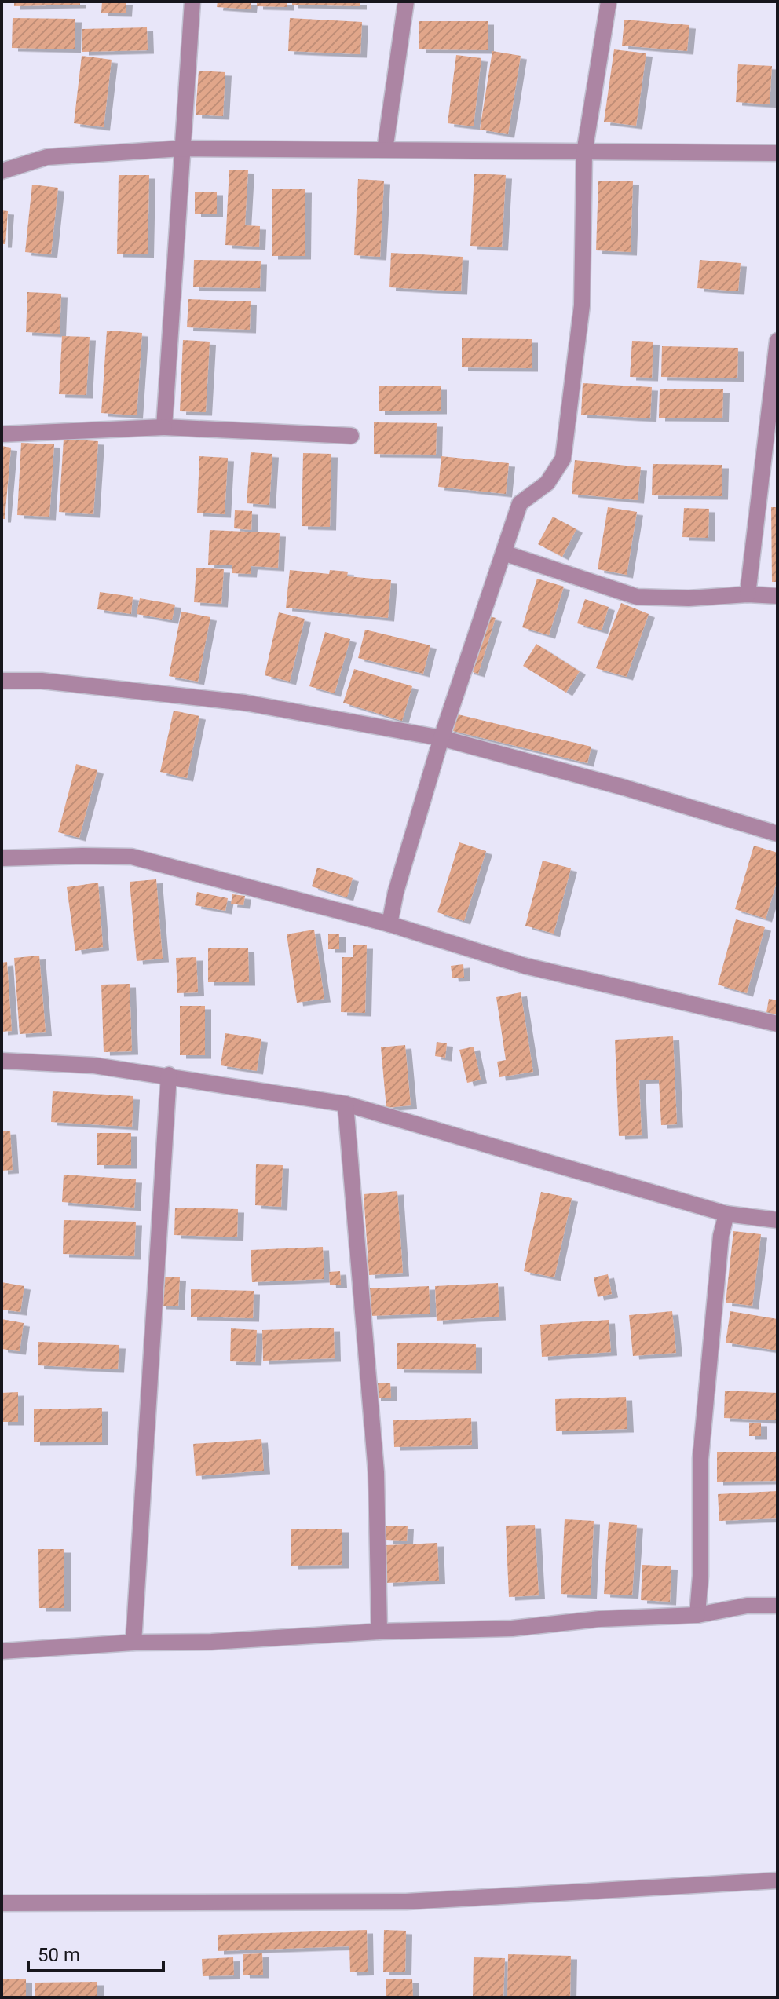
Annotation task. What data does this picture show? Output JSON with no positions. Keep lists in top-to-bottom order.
{
  "scale_bar": "50 m"
}
